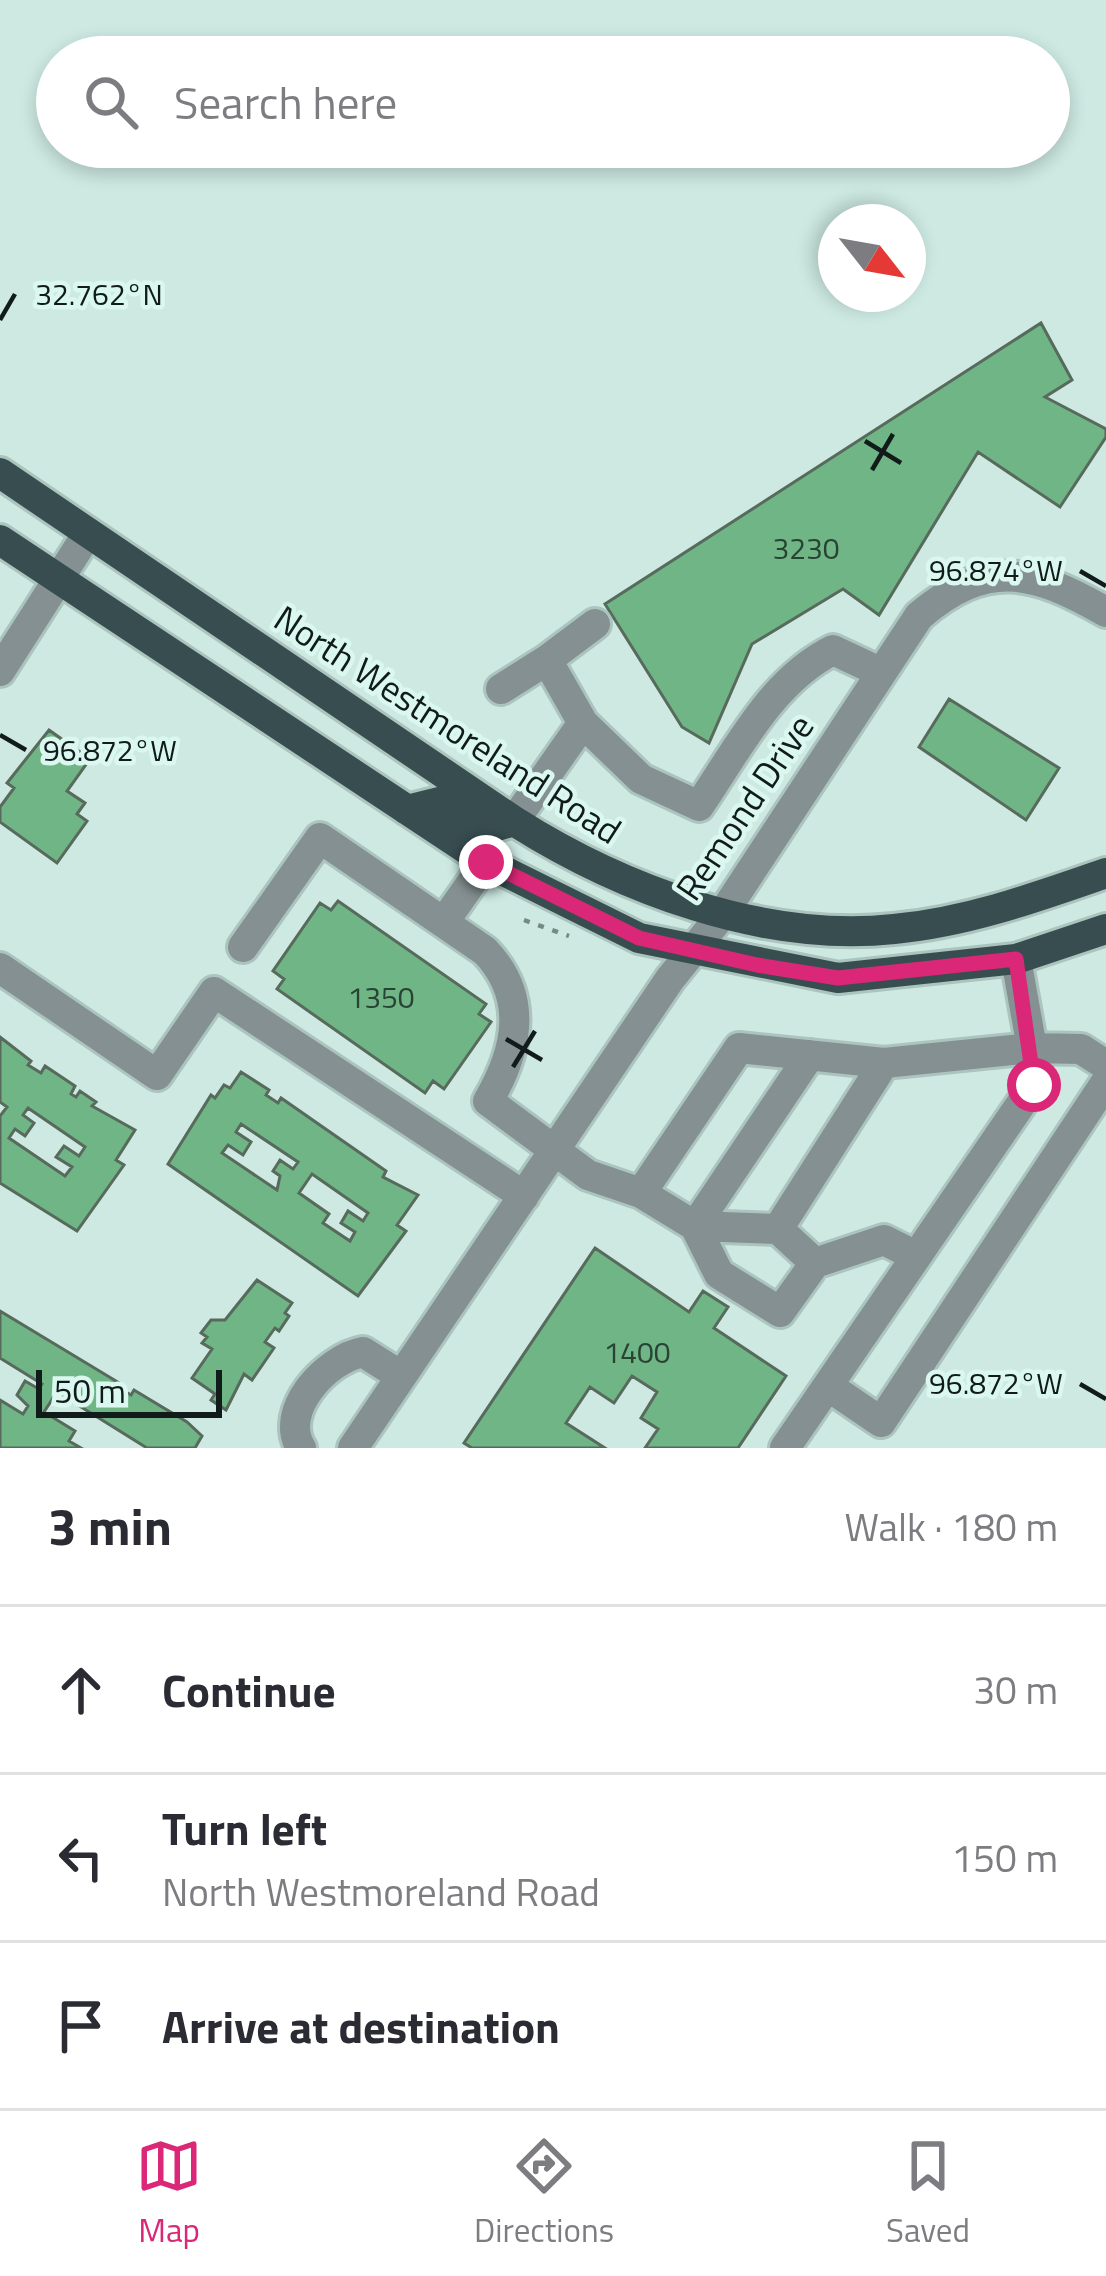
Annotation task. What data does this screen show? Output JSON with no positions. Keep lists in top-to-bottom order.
{
  "streets": {
    "main road": ["North Westmoreland Road"],
    "street": ["Remond Drive"]
  },
  "crossings": [
    ["North Westmoreland Road", "Remond Drive"]
  ],
  "house_numbers": ["3230", "1350", "1400"],
  "scale_bar": "50 m",
  "north": "bottom right",
  "page": {
    "search": "Search here",
    "scale": "50 m",
    "heading": ["3 min", "Walk · 180 m"],
    "list": [
      ["Continue", "30 m"],
      ["Turn left", "North Westmoreland Road", "150 m"],
      "Arrive at destination"
    ],
    "nav": ["Map", "Directions", "Saved"]
  },
  "coordinates": ["32.762°N", "96.874°W", "96.872°W"]
}
